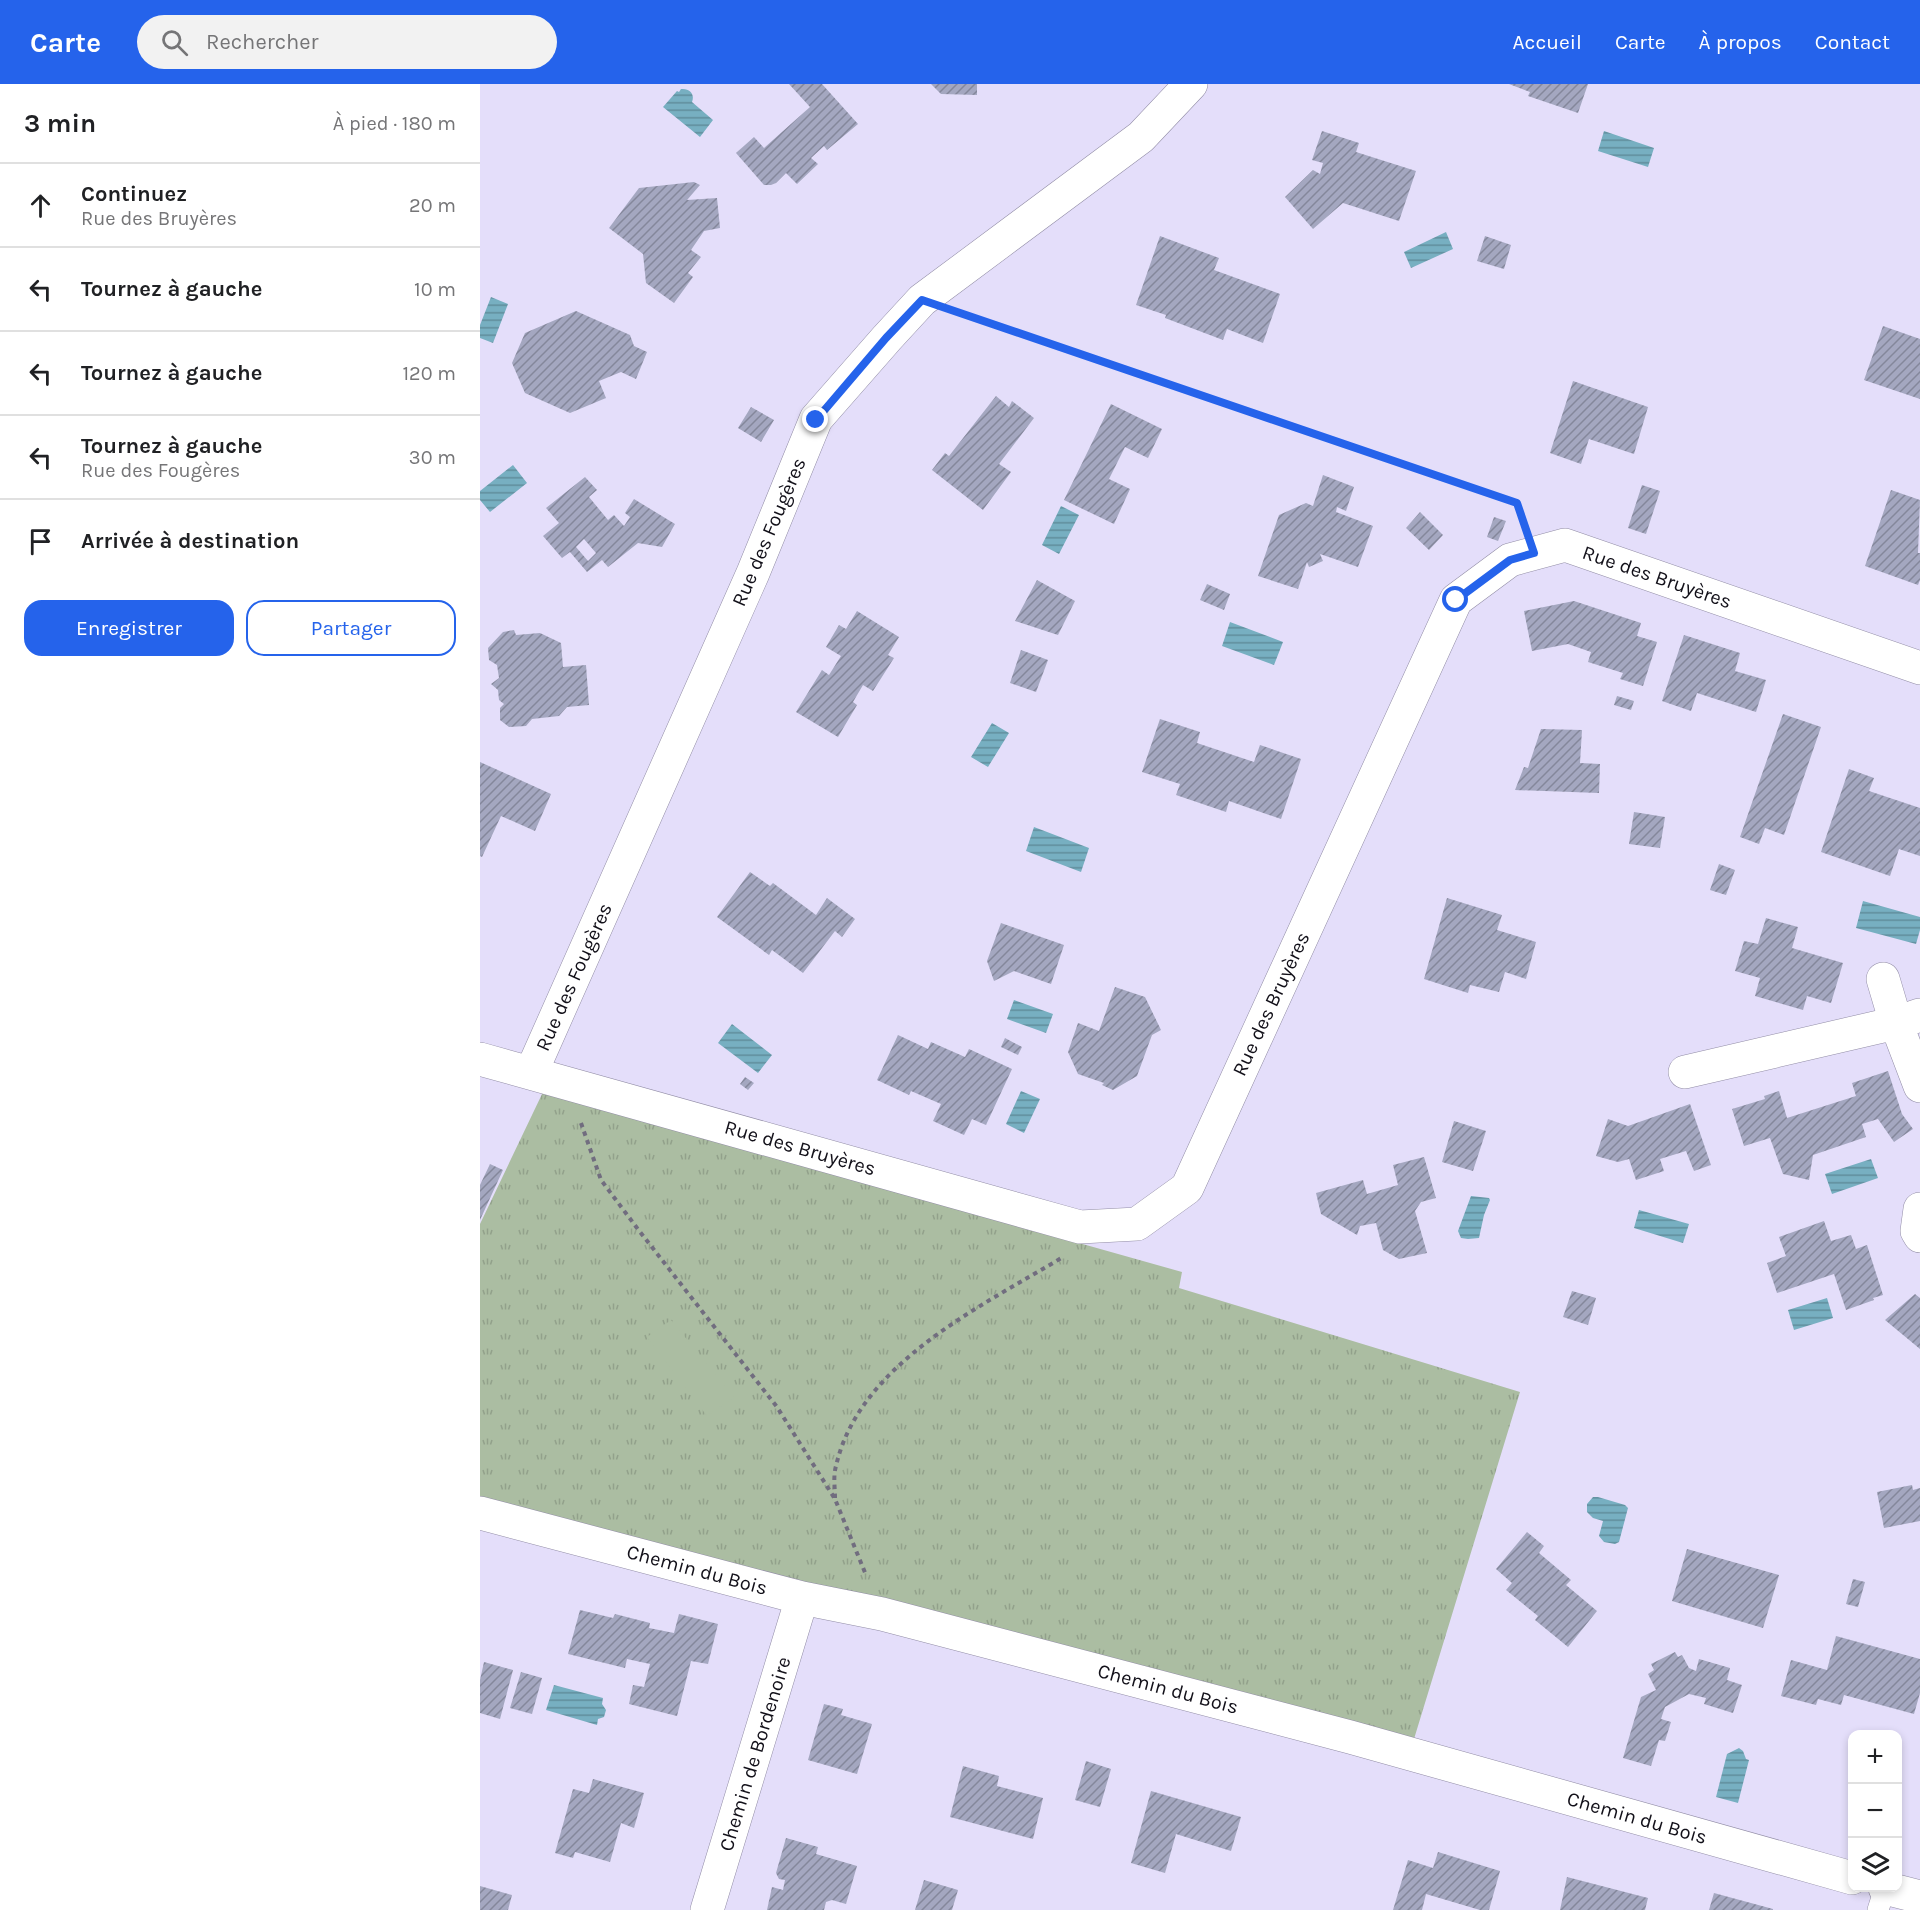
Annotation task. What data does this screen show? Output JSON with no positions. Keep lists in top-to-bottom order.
{
  "streets": {
    "street": [
      "Rue des Fougères",
      "Rue des Bruyères",
      "Chemin du Bois",
      "Chemin de Bordenoire"
    ]
  },
  "crossings": [
    ["Rue des Fougères", "Rue des Bruyères"],
    ["Chemin du Bois", "Chemin de Bordenoire"]
  ],
  "page": {
    "header": "Carte",
    "search": "Rechercher",
    "nav": [
      "Accueil",
      "Carte",
      "À propos",
      "Contact"
    ],
    "heading": ["3 min", "À pied · 180 m"],
    "list": [
      ["Continuez", "Rue des Bruyères", "20 m"],
      ["Tournez à gauche", "10 m"],
      ["Tournez à gauche", "120 m"],
      ["Tournez à gauche", "Rue des Fougères", "30 m"],
      "Arrivée à destination"
    ],
    "buttons": ["Enregistrer", "Partager"],
    "map_buttons": ["+", "−"]
  }
}
